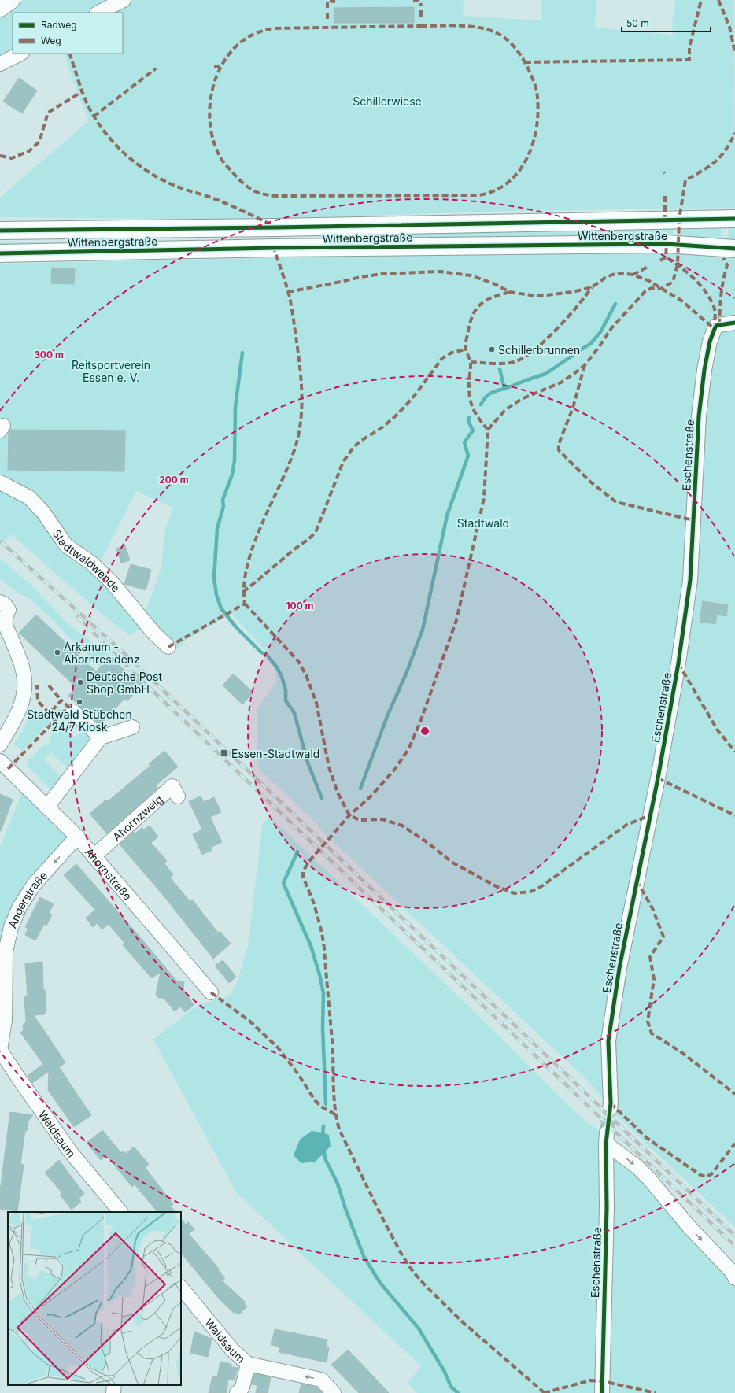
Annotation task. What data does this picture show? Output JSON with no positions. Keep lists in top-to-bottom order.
{
  "streets": {
    "main road": ["Wittenbergstraße"],
    "street": [
      "Eschenstraße",
      "Stadtwaldwende",
      "Ahornzweig",
      "Ahornstraße",
      "Angerstraße",
      "Waldsaum"
    ]
  },
  "crossings": [
    ["Ahornzweig", "Ahornstraße"],
    ["Ahornstraße", "Angerstraße"],
    ["Angerstraße", "Waldsaum"]
  ],
  "one_way": ["Angerstraße"],
  "parks": ["Schillerwiese", "Reitsportverein Essen e. V.", "Stadtwald"],
  "places": {
    "other": [
      "Schillerbrunnen",
      "Arkanum - Ahornresidenz",
      "Deutsche Post Shop GmbH",
      "Stadtwald Stübchen 24/7 Kiosk"
    ],
    "transit": ["Essen-Stadtwald"]
  },
  "legend": ["Radweg", "Weg"],
  "scale_bar": "50 m",
  "rings": ["300 m", "200 m", "100 m"]
}
